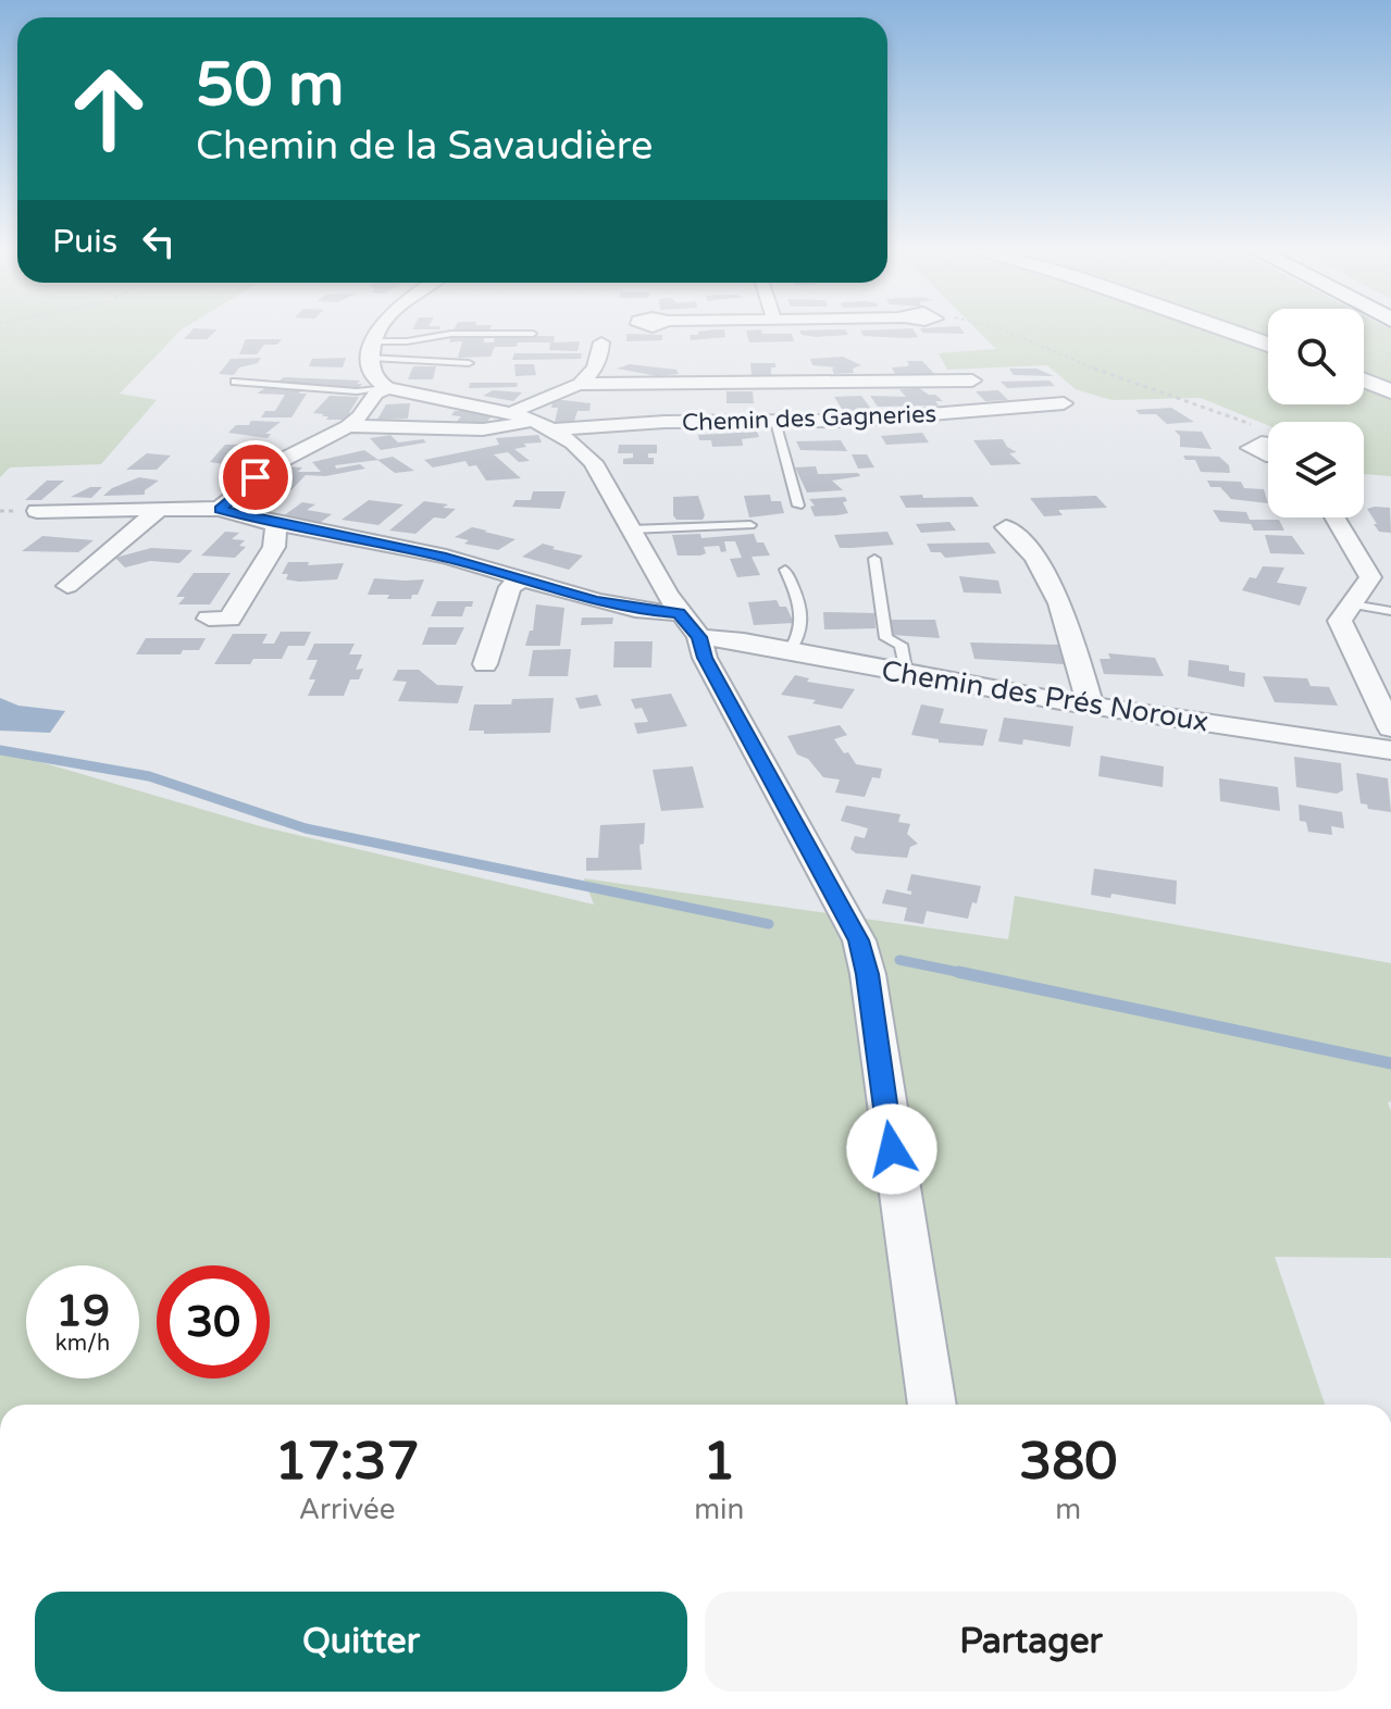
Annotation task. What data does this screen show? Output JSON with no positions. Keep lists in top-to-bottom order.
{
  "streets": {
    "street": ["Chemin des Gagneries", "Chemin des Prés Noroux"]
  },
  "page": {
    "turn": ["50 m", "Chemin de la Savaudière"],
    "then": "Puis",
    "speed": "19 km/h",
    "limit": "30",
    "eta": [
      "17:37",
      "Arrivée",
      "1",
      "min",
      "380",
      "m"
    ],
    "buttons": ["Quitter", "Partager"]
  }
}
